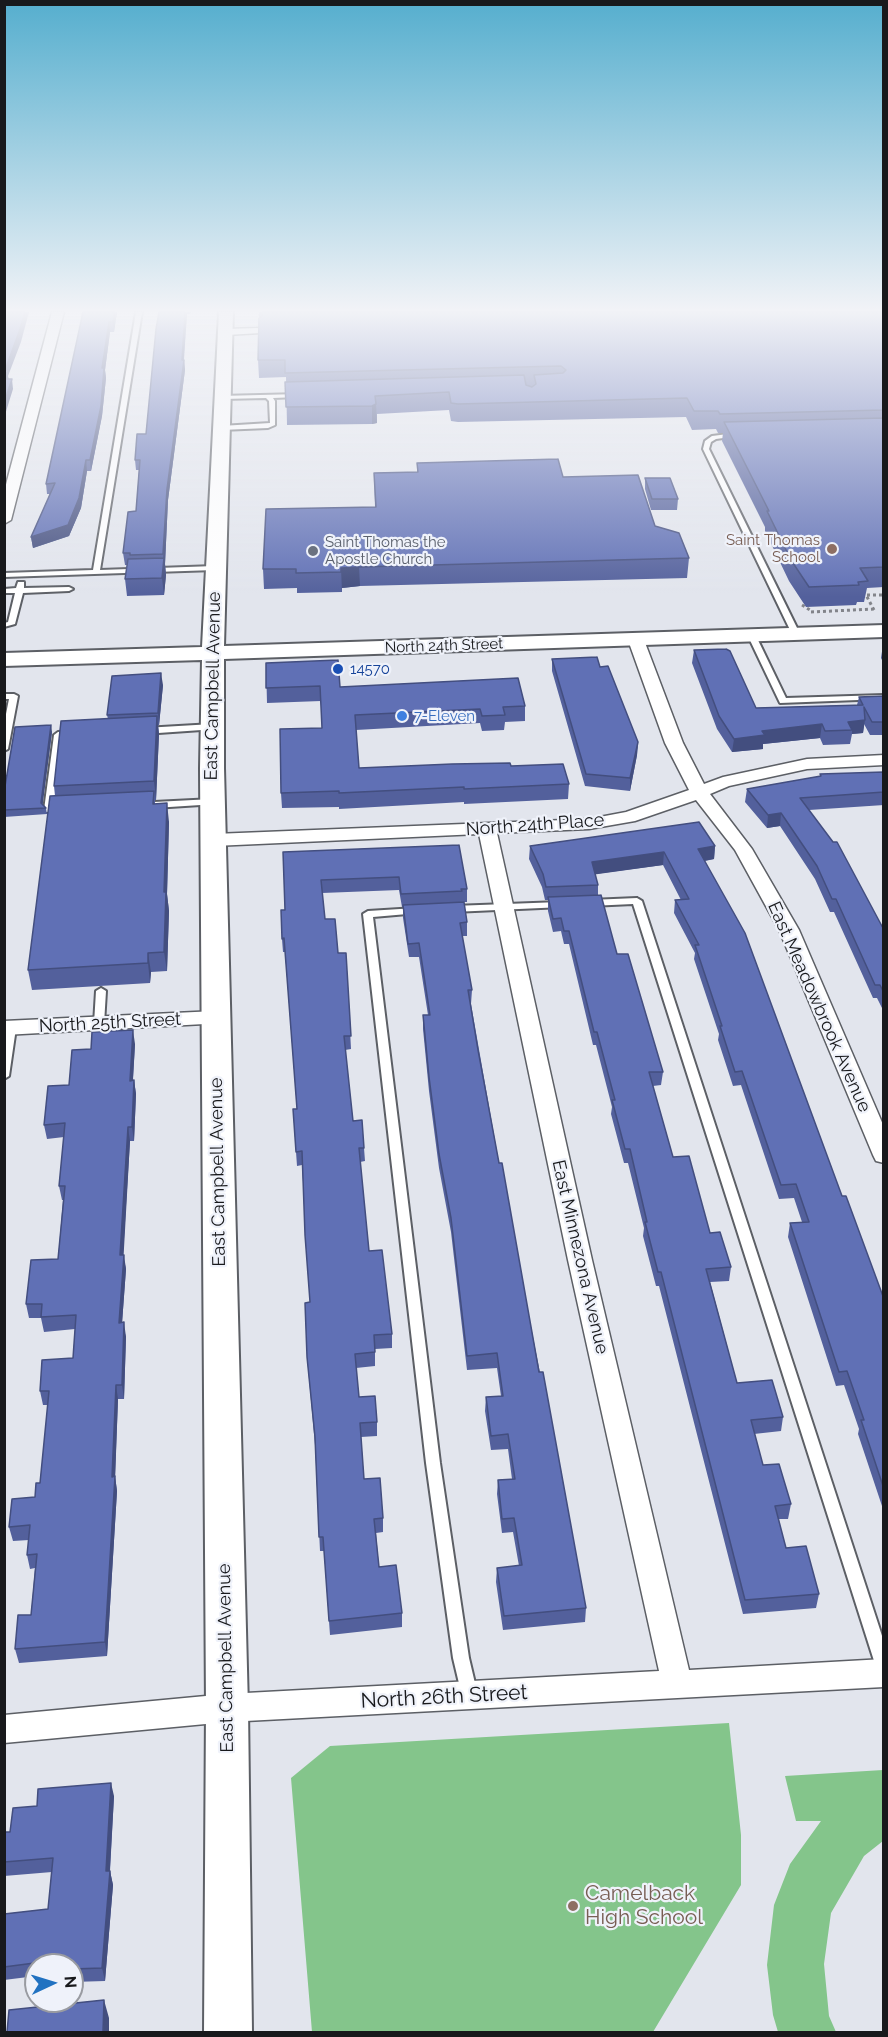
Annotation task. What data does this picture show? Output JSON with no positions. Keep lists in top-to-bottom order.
{
  "streets": {
    "street": [
      "North 24th Street",
      "East Campbell Avenue",
      "North 24th Place",
      "East Meadowbrook Avenue",
      "North 25th Street",
      "East Minnezona Avenue",
      "North 26th Street"
    ]
  },
  "crossings": [
    ["North 24th Street", "East Campbell Avenue"],
    ["North 24th Street", "East Meadowbrook Avenue"],
    ["East Campbell Avenue", "North 24th Place"],
    ["East Campbell Avenue", "North 25th Street"],
    ["East Campbell Avenue", "North 26th Street"],
    ["North 24th Place", "East Meadowbrook Avenue"],
    ["North 24th Place", "East Minnezona Avenue"],
    ["East Minnezona Avenue", "North 26th Street"]
  ],
  "places": [
    "Saint Thomas School",
    "Saint Thomas the Apostle Church",
    "14570",
    "7-Eleven",
    "Camelback High School"
  ],
  "north": "right"
}
